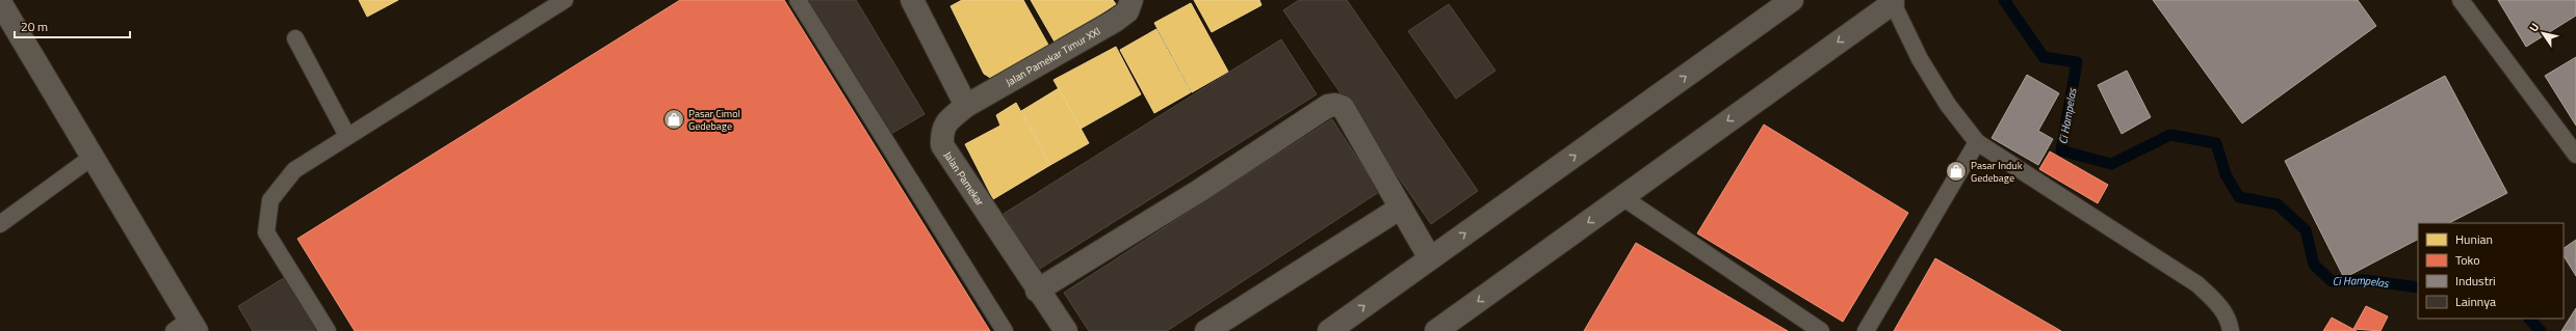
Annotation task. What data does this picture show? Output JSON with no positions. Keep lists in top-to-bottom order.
{
  "streets": {
    "street": ["Jalan Pamekar Timur XXI", "Jalan Pamekar"]
  },
  "crossings": [
    ["Jalan Pamekar Timur XXI", "Jalan Pamekar"]
  ],
  "water": ["Ci Hampelas"],
  "places": {
    "shop": ["Pasar Cimol Gedebage", "Pasar Induk Gedebage"]
  },
  "legend": [
    "Hunian",
    "Toko",
    "Industri",
    "Lainnya"
  ],
  "scale_bar": "20 m",
  "north": "top left"
}
